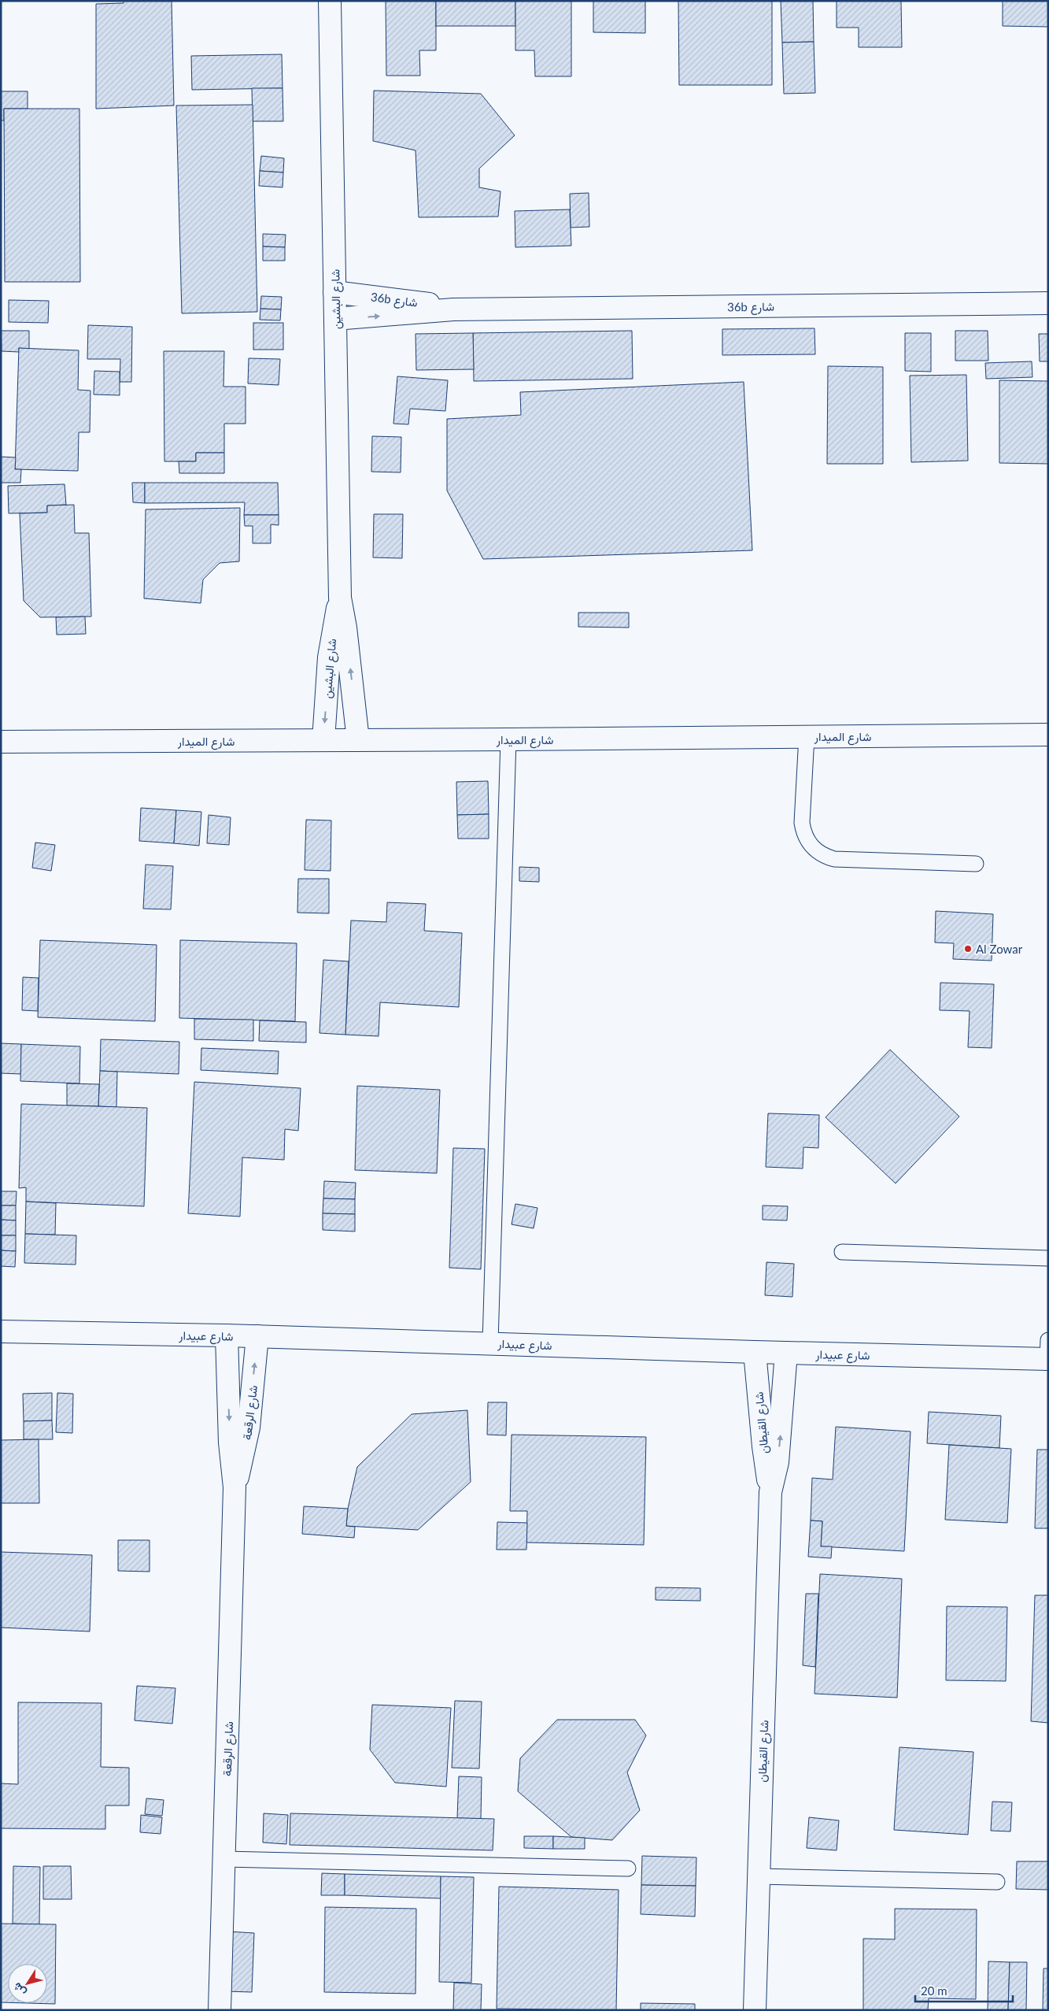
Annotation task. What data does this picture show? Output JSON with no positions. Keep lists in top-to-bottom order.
{
  "streets": {
    "street": [
      "شارع البشين",
      "36b شارع",
      "شارع الميدار",
      "شارع عبيدار",
      "شارع الرقعة",
      "شارع القيطان"
    ]
  },
  "crossings": [
    ["شارع البشين", "36b شارع"],
    ["شارع البشين", "شارع الميدار"],
    ["شارع عبيدار", "شارع الرقعة"],
    ["شارع عبيدار", "شارع القيطان"]
  ],
  "places": ["Al Zowar"],
  "scale_bar": "20 m",
  "north": "bottom left"
}
